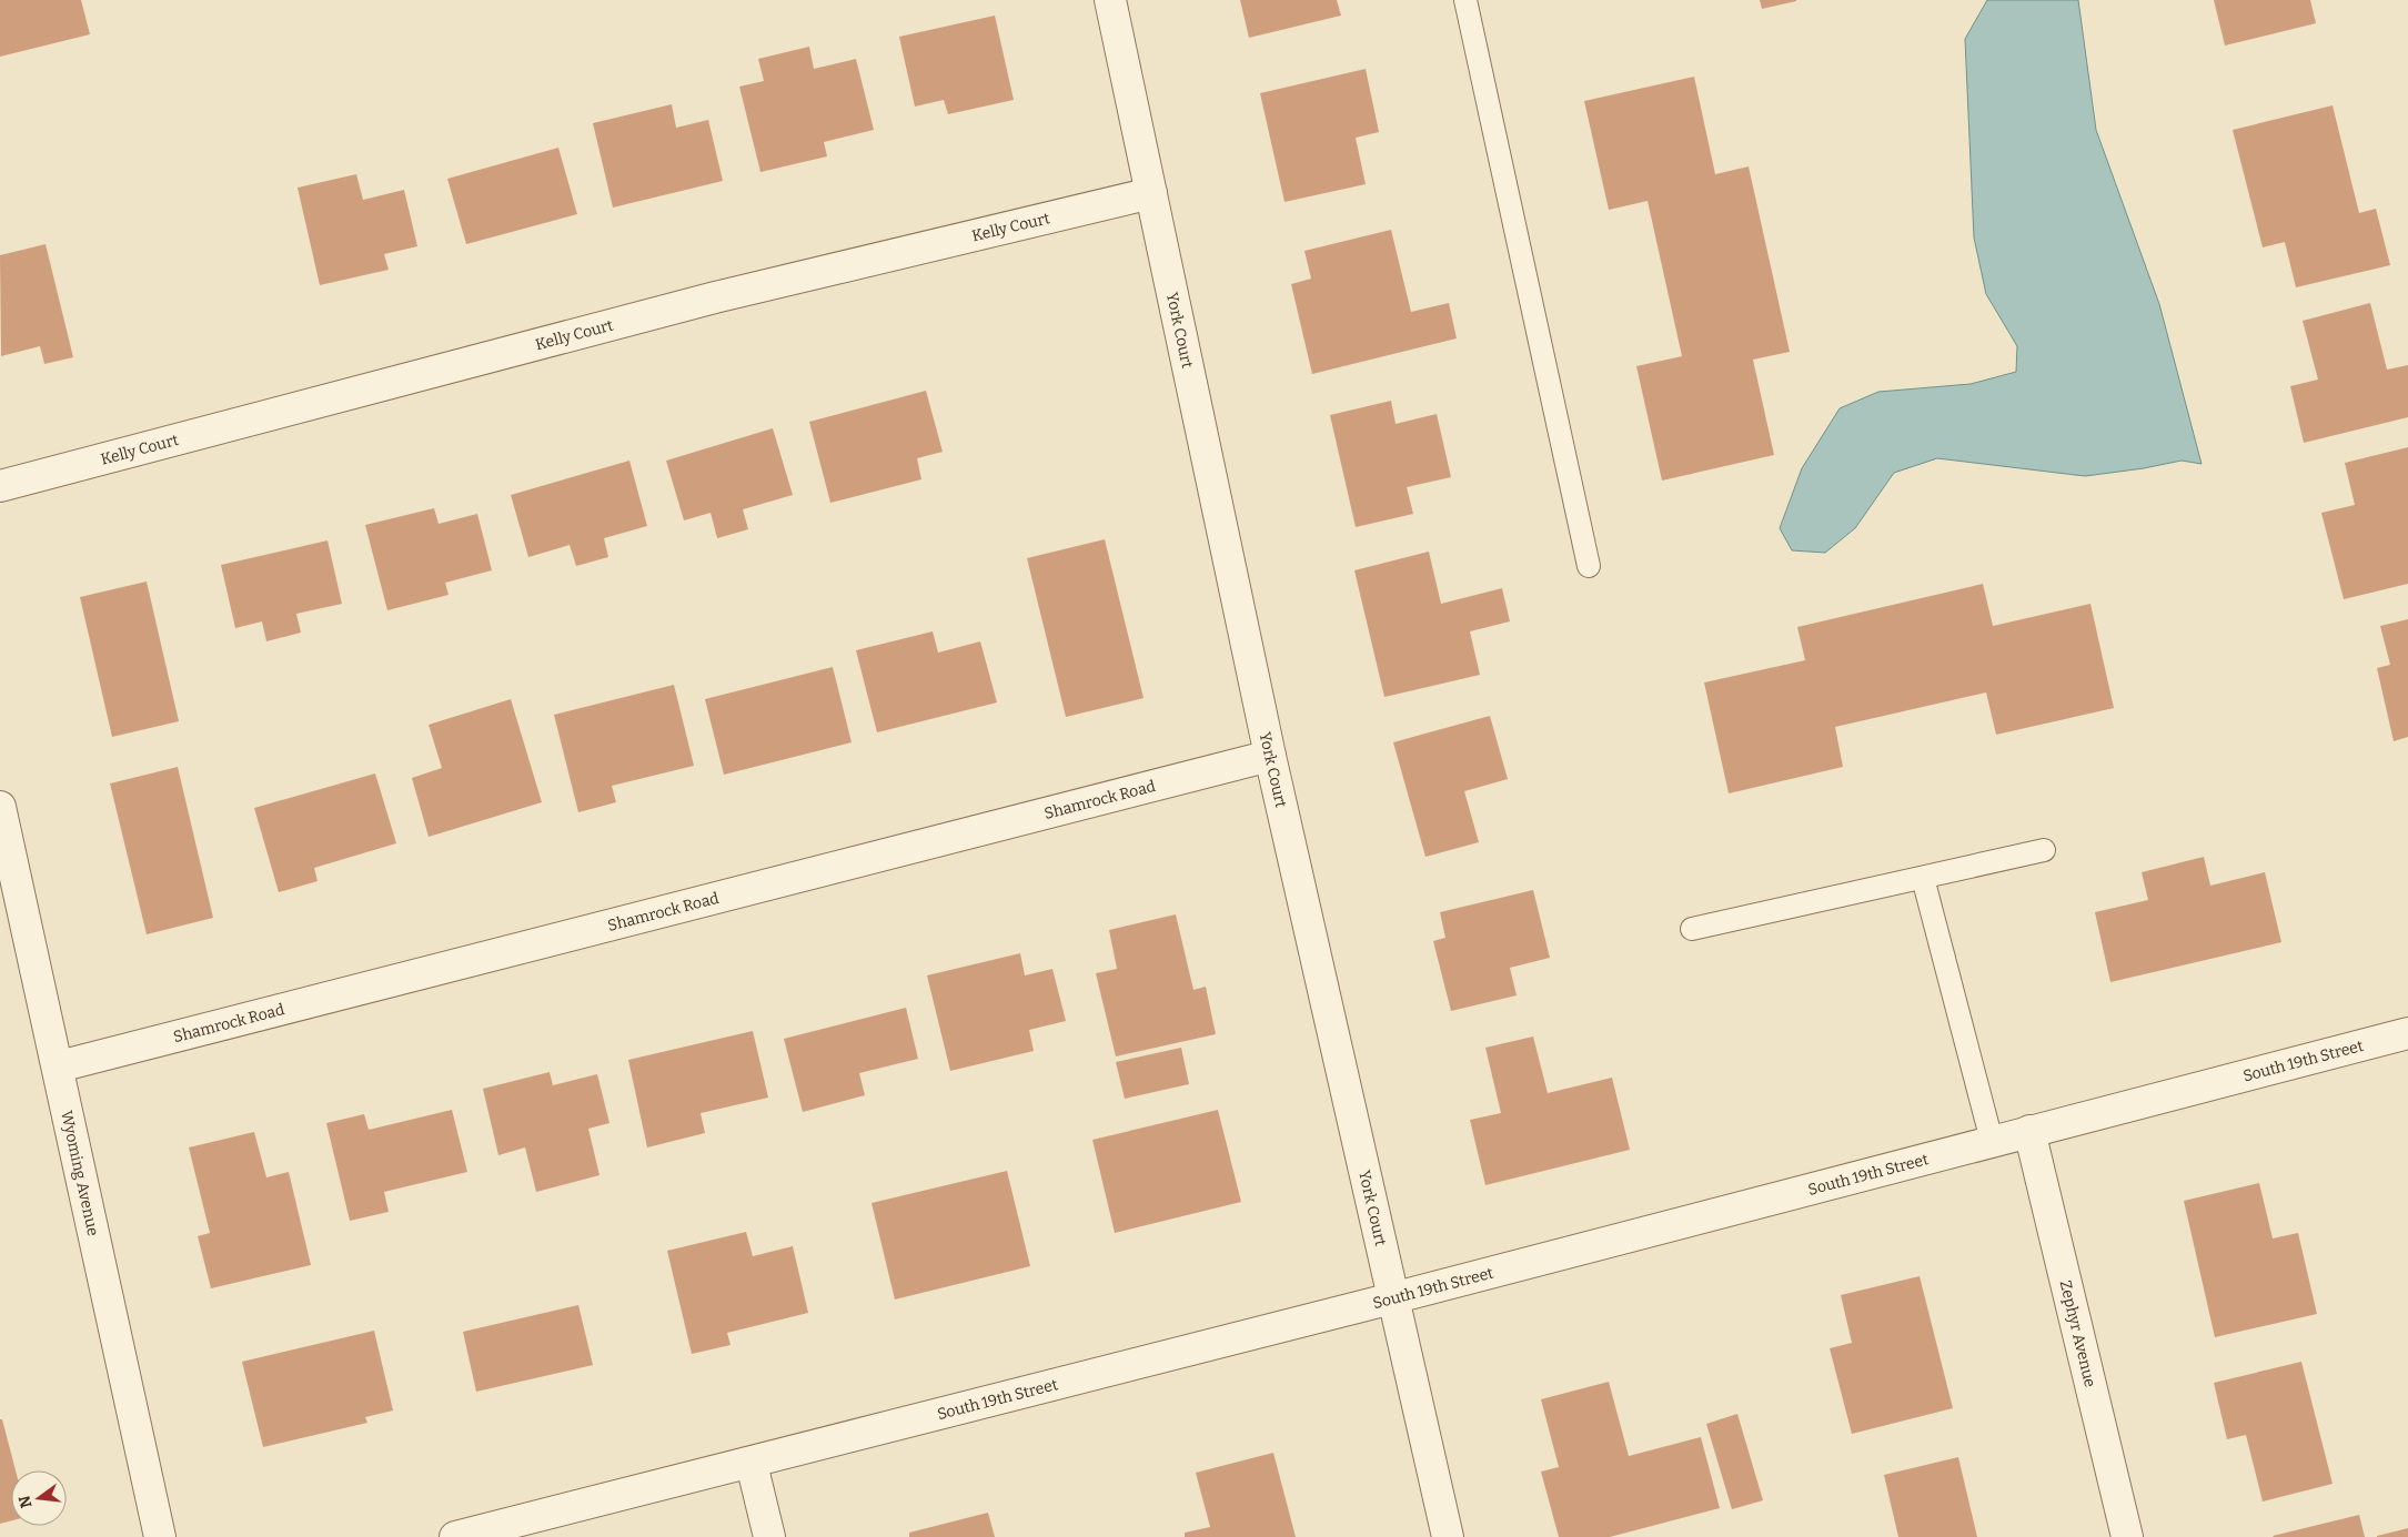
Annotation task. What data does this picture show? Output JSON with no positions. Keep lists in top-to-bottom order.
{
  "streets": {
    "street": [
      "Kelly Court",
      "York Court",
      "Shamrock Road",
      "South 19th Street",
      "Wyoming Avenue",
      "Zephyr Avenue"
    ]
  },
  "crossings": [
    ["Kelly Court", "York Court"],
    ["York Court", "Shamrock Road"],
    ["York Court", "South 19th Street"],
    ["Shamrock Road", "Wyoming Avenue"],
    ["South 19th Street", "Zephyr Avenue"]
  ],
  "north": "left"
}
